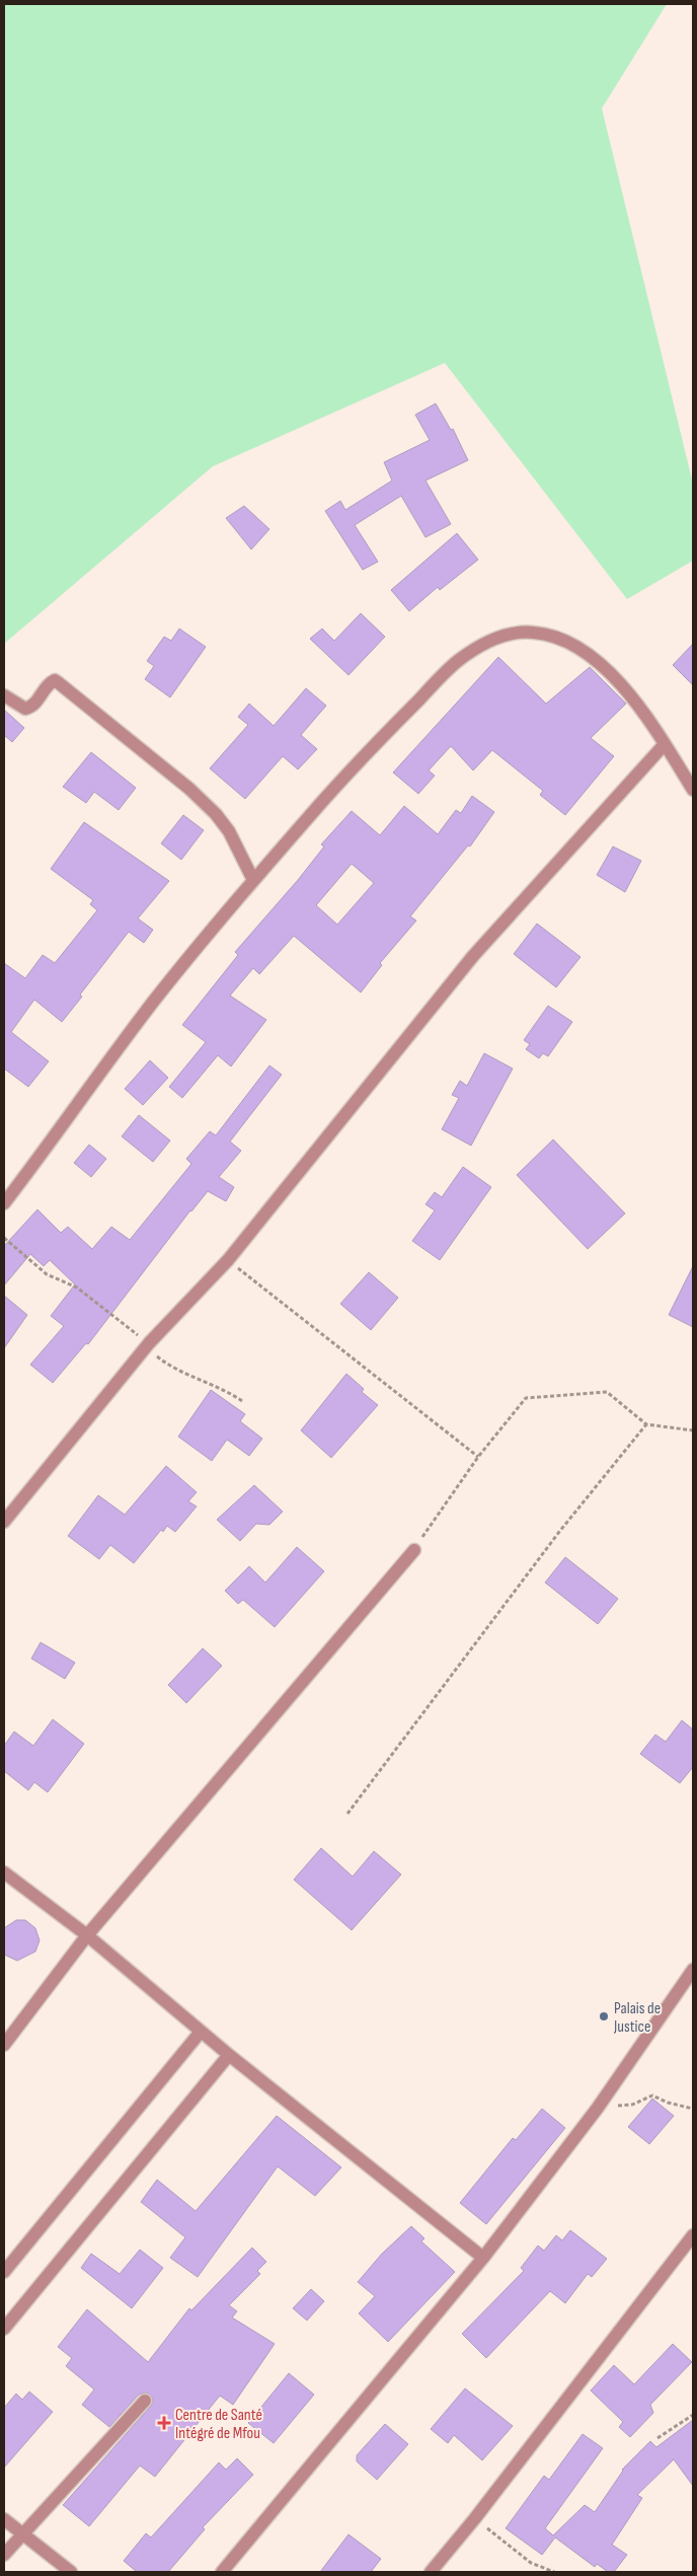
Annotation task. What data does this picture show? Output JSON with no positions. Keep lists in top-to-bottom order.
{
  "places": {
    "other": ["Palais de Justice"],
    "health": ["Centre de Santé Intégré de Mfou"]
  }
}
